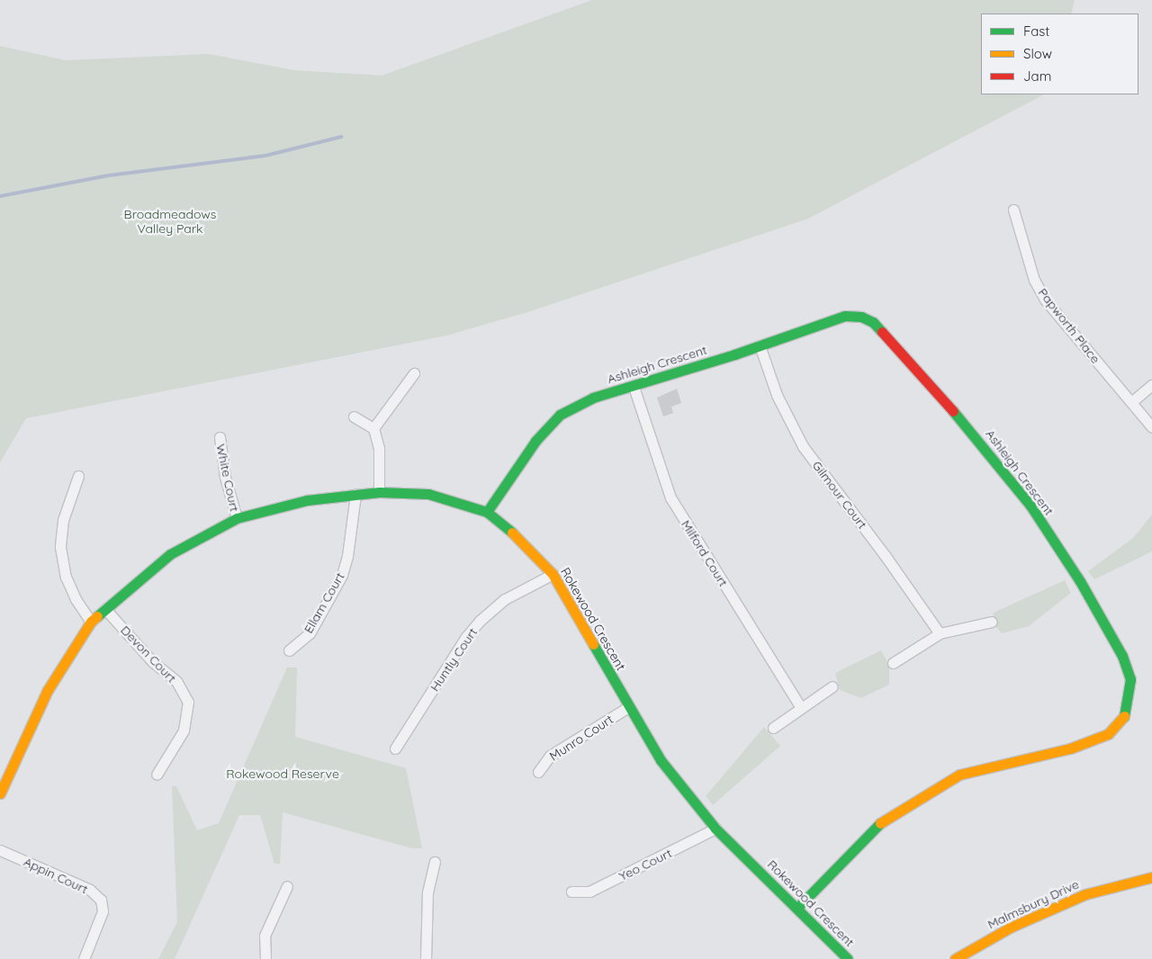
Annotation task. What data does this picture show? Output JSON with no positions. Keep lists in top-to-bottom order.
{
  "streets": {
    "street": [
      "Papworth Place",
      "Ashleigh Crescent",
      "White Court",
      "Gilmour Court",
      "Milford Court",
      "Ellam Court",
      "Rokewood Crescent",
      "Devon Court",
      "Huntly Court",
      "Munro Court",
      "Yeo Court",
      "Appin Court",
      "Malmsbury Drive"
    ]
  },
  "crossings": [
    ["Ashleigh Crescent", "Gilmour Court"],
    ["Ashleigh Crescent", "Milford Court"],
    ["Ashleigh Crescent", "Rokewood Crescent"],
    ["White Court", "Rokewood Crescent"],
    ["Ellam Court", "Rokewood Crescent"],
    ["Rokewood Crescent", "Devon Court"],
    ["Rokewood Crescent", "Huntly Court"],
    ["Rokewood Crescent", "Munro Court"],
    ["Rokewood Crescent", "Yeo Court"]
  ],
  "parks": ["Broadmeadows Valley Park", "Rokewood Reserve"],
  "legend": ["Fast", "Slow", "Jam"]
}
